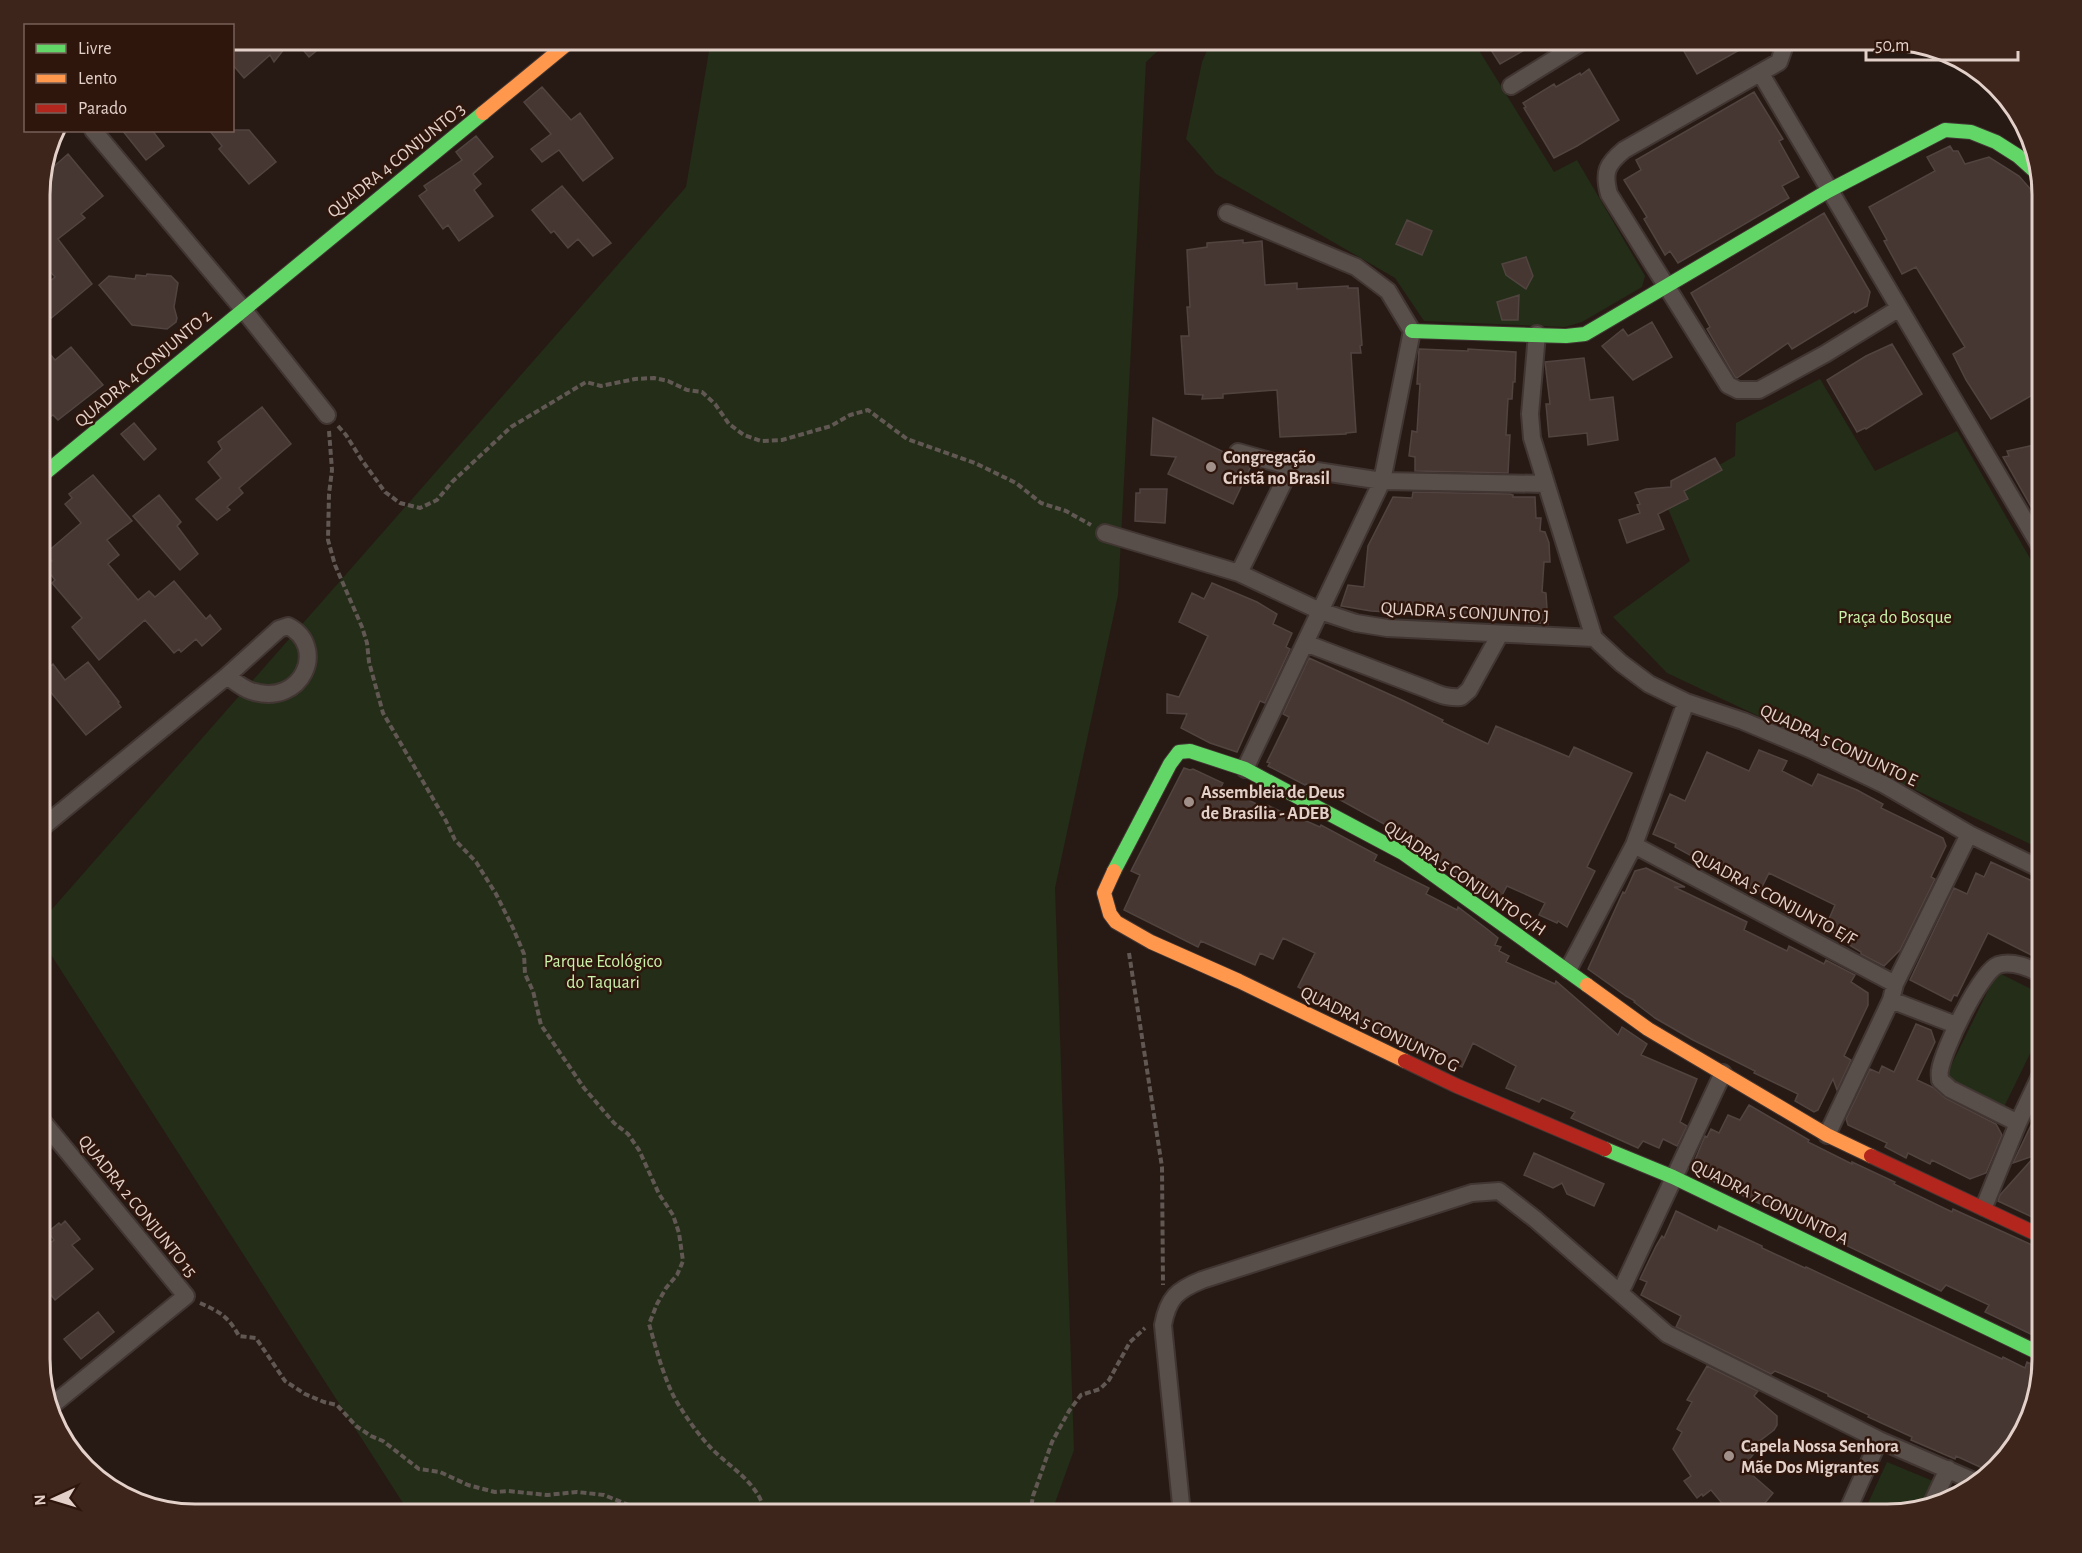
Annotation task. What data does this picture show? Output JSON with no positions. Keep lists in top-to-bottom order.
{
  "streets": {
    "street": [
      "QUADRA 4 CONJUNTO 3",
      "QUADRA 4 CONJUNTO 2",
      "QUADRA 5 CONJUNTO J",
      "QUADRA 5 CONJUNTO E",
      "QUADRA 5 CONJUNTO G/H",
      "QUADRA 5 CONJUNTO E/F",
      "QUADRA 5 CONJUNTO G",
      "QUADRA 7 CONJUNTO A",
      "QUADRA 2 CONJUNTO 15"
    ]
  },
  "crossings": [
    ["QUADRA 4 CONJUNTO 3", "QUADRA 4 CONJUNTO 2"],
    ["QUADRA 5 CONJUNTO J", "QUADRA 5 CONJUNTO E"],
    ["QUADRA 5 CONJUNTO G/H", "QUADRA 5 CONJUNTO G"],
    ["QUADRA 5 CONJUNTO G", "QUADRA 7 CONJUNTO A"]
  ],
  "parks": ["Praça do Bosque", "Parque Ecológico do Taquari"],
  "places": ["Congregação Cristã no Brasil", "Assembleia de Deus de Brasília - ADEB", "Capela Nossa Senhora Mãe Dos Migrantes"],
  "legend": ["Livre", "Lento", "Parado"],
  "scale_bar": "50 m",
  "north": "left"
}
